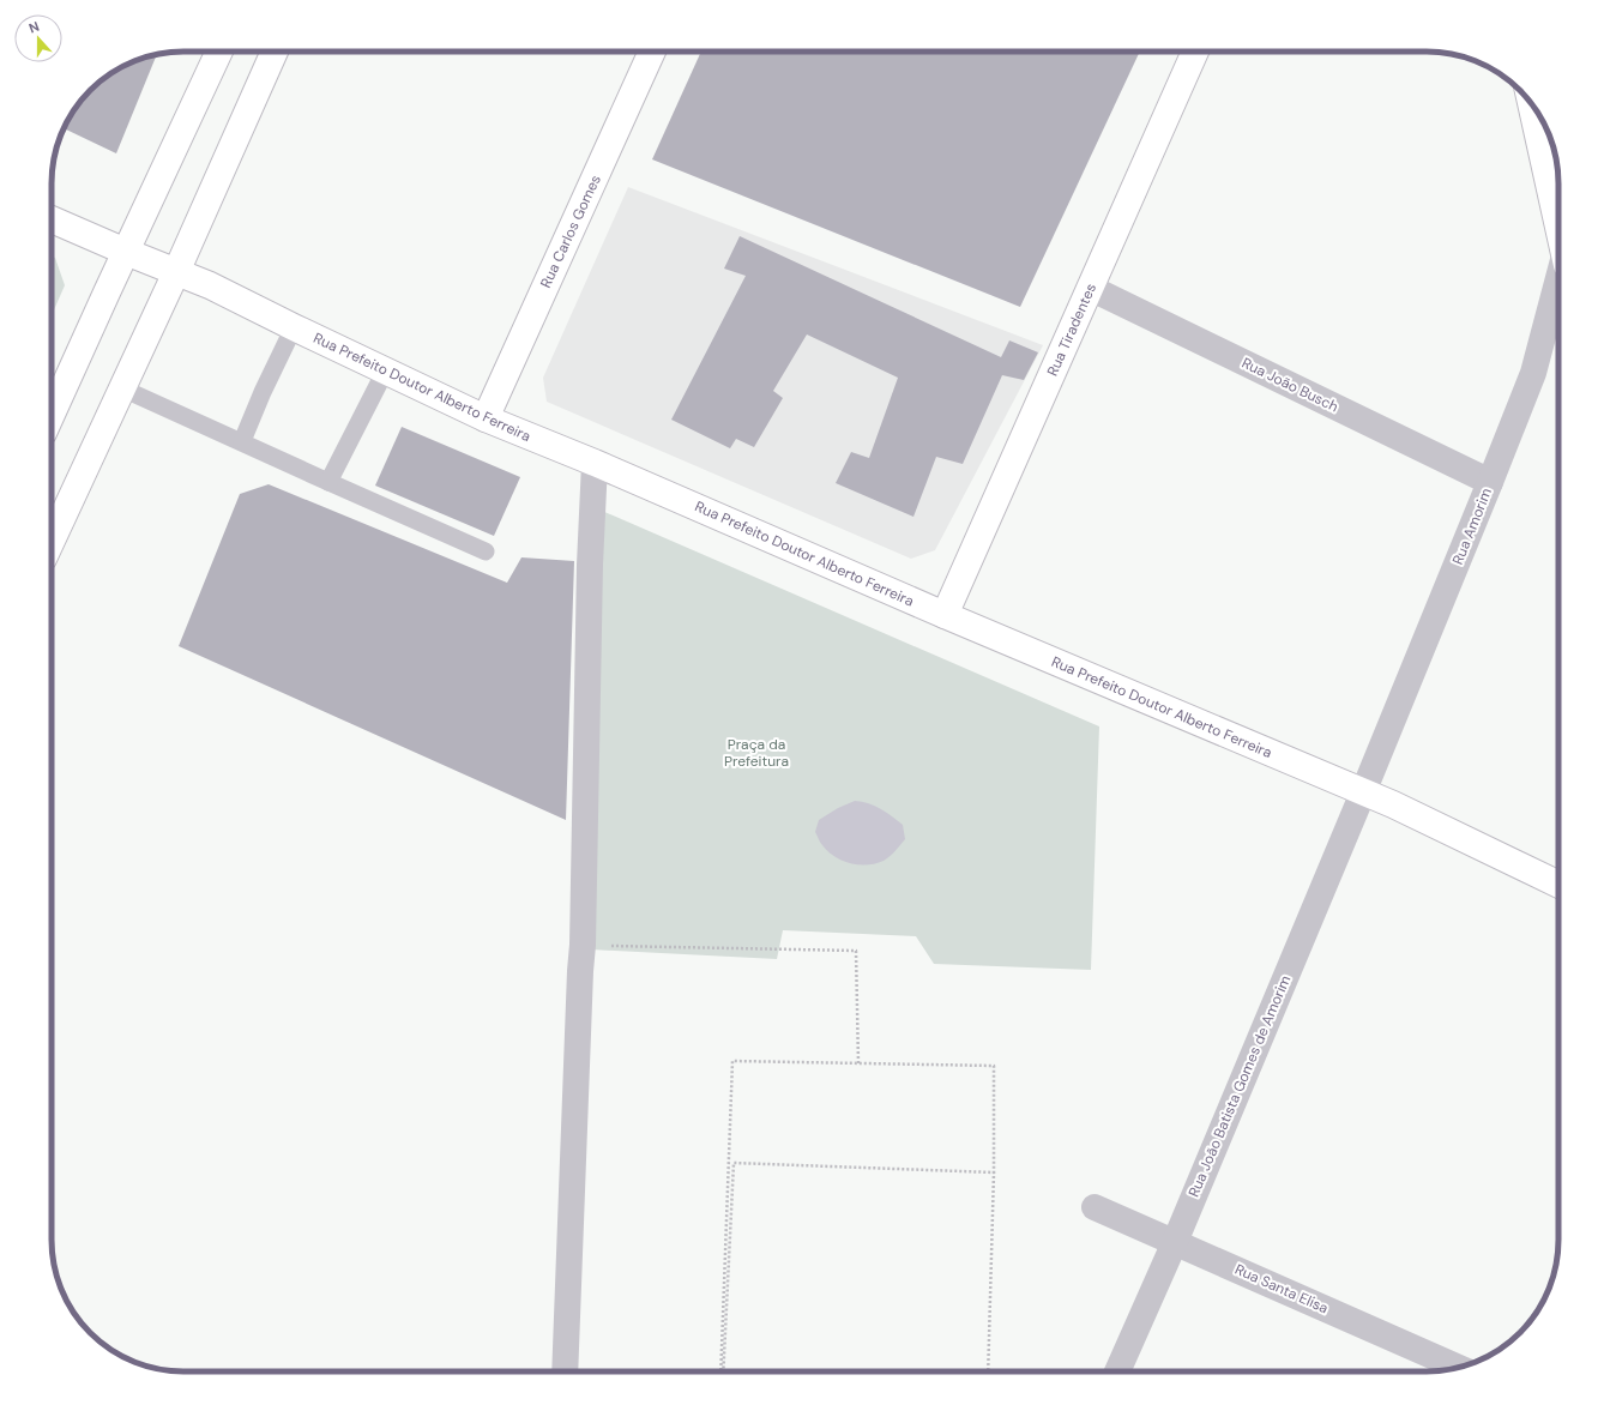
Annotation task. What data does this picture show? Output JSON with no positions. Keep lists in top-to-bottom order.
{
  "streets": {
    "street": [
      "Rua Carlos Gomes",
      "Rua Tiradentes",
      "Rua João Busch",
      "Rua Prefeito Doutor Alberto Ferreira",
      "Rua Amorim",
      "Rua João Batista Gomes de Amorim",
      "Rua Santa Elisa"
    ]
  },
  "crossings": [
    ["Rua Carlos Gomes", "Rua Prefeito Doutor Alberto Ferreira"],
    ["Rua Tiradentes", "Rua João Busch"],
    ["Rua Tiradentes", "Rua Prefeito Doutor Alberto Ferreira"],
    ["Rua João Busch", "Rua Amorim"],
    ["Rua Prefeito Doutor Alberto Ferreira", "Rua Amorim"],
    ["Rua Prefeito Doutor Alberto Ferreira", "Rua João Batista Gomes de Amorim"],
    ["Rua Amorim", "Rua João Batista Gomes de Amorim"],
    ["Rua João Batista Gomes de Amorim", "Rua Santa Elisa"]
  ],
  "parks": ["Praça da Prefeitura"],
  "north": "top"
}
